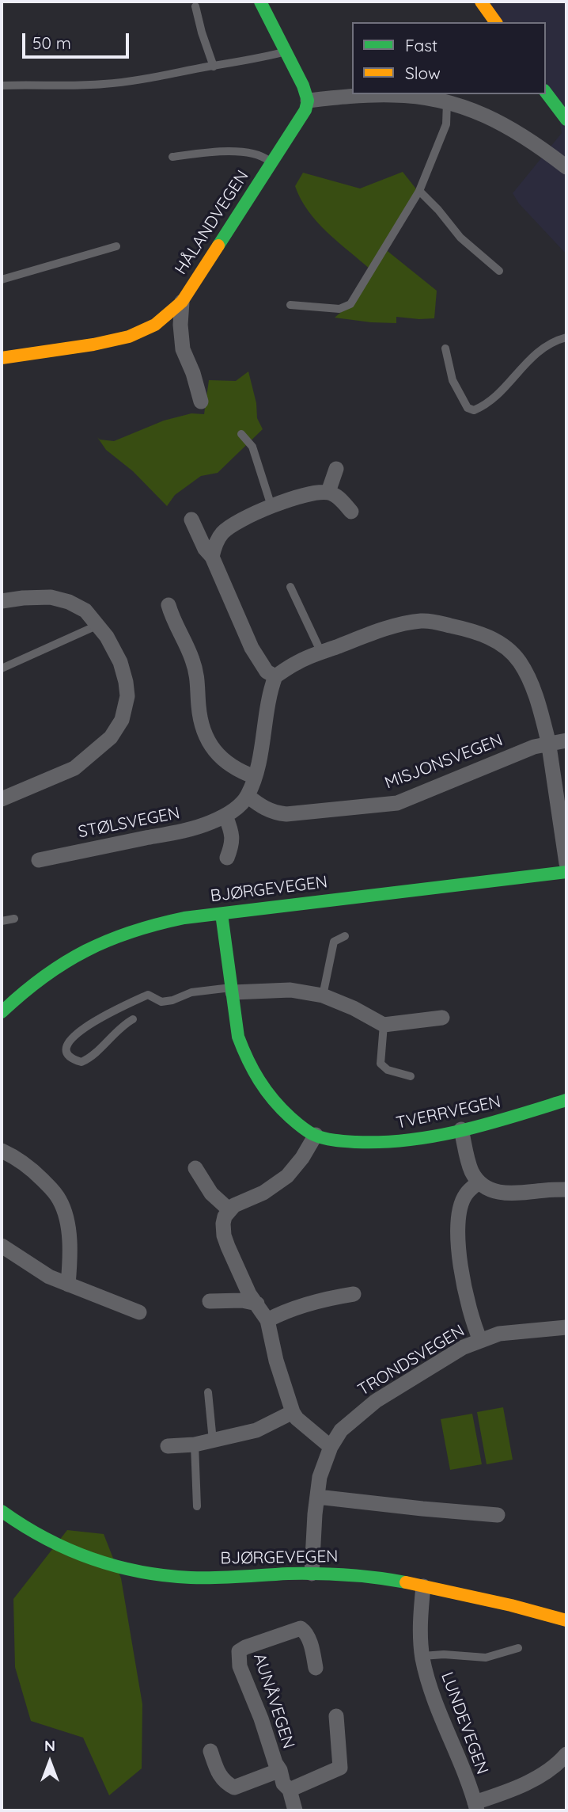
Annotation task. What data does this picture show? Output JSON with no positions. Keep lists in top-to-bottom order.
{
  "streets": {
    "street": [
      "HÅLANDVEGEN",
      "MISJONSVEGEN",
      "STØLSVEGEN",
      "BJØRGEVEGEN",
      "TVERRVEGEN",
      "TRONDSVEGEN",
      "AUNÅVEGEN",
      "LUNDEVEGEN"
    ]
  },
  "crossings": [
    ["MISJONSVEGEN", "STØLSVEGEN"],
    ["BJØRGEVEGEN", "TVERRVEGEN"],
    ["BJØRGEVEGEN", "TRONDSVEGEN"],
    ["BJØRGEVEGEN", "LUNDEVEGEN"]
  ],
  "legend": ["Fast", "Slow"],
  "scale_bar": "50 m",
  "north": "top"
}
